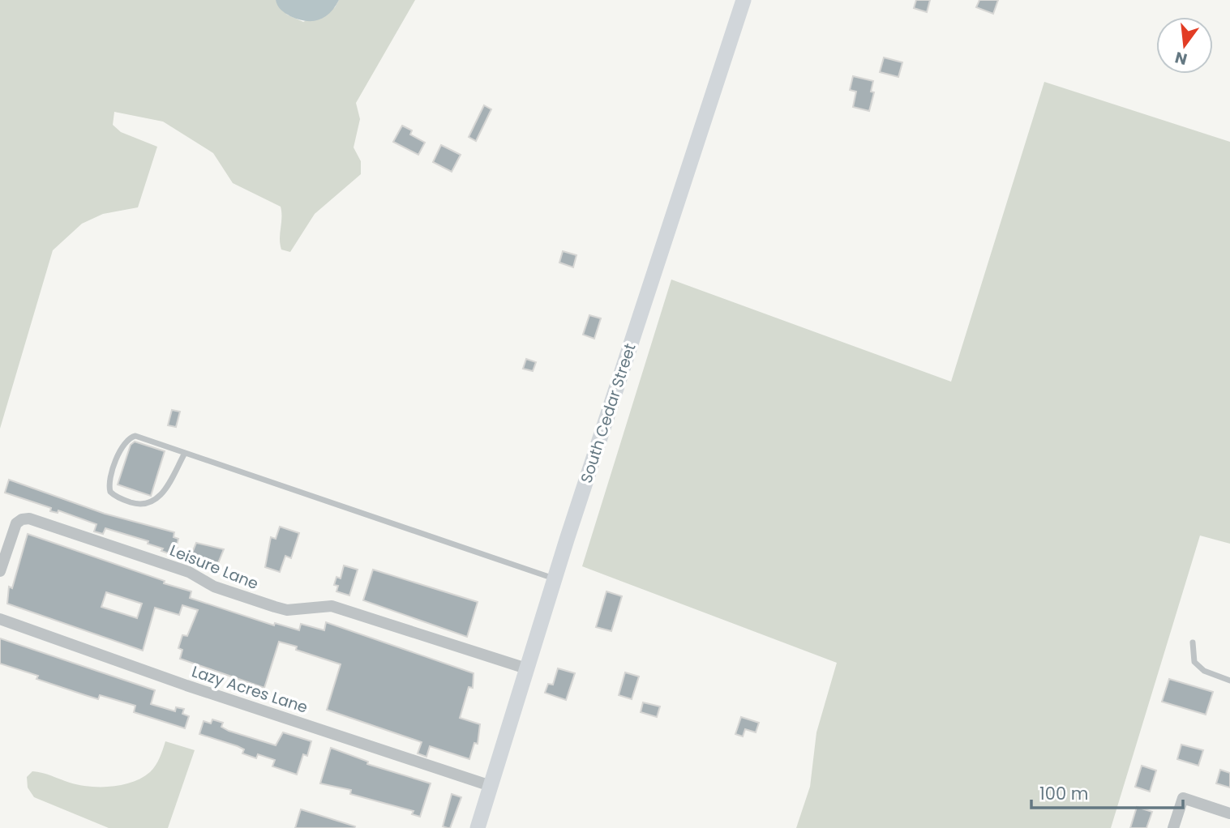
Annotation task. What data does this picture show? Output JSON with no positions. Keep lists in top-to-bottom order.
{
  "streets": {
    "main road": ["South Cedar Street"],
    "street": ["Leisure Lane", "Lazy Acres Lane"]
  },
  "crossings": [
    ["South Cedar Street", "Leisure Lane"],
    ["South Cedar Street", "Lazy Acres Lane"]
  ],
  "scale_bar": "100 m",
  "north": "bottom"
}
